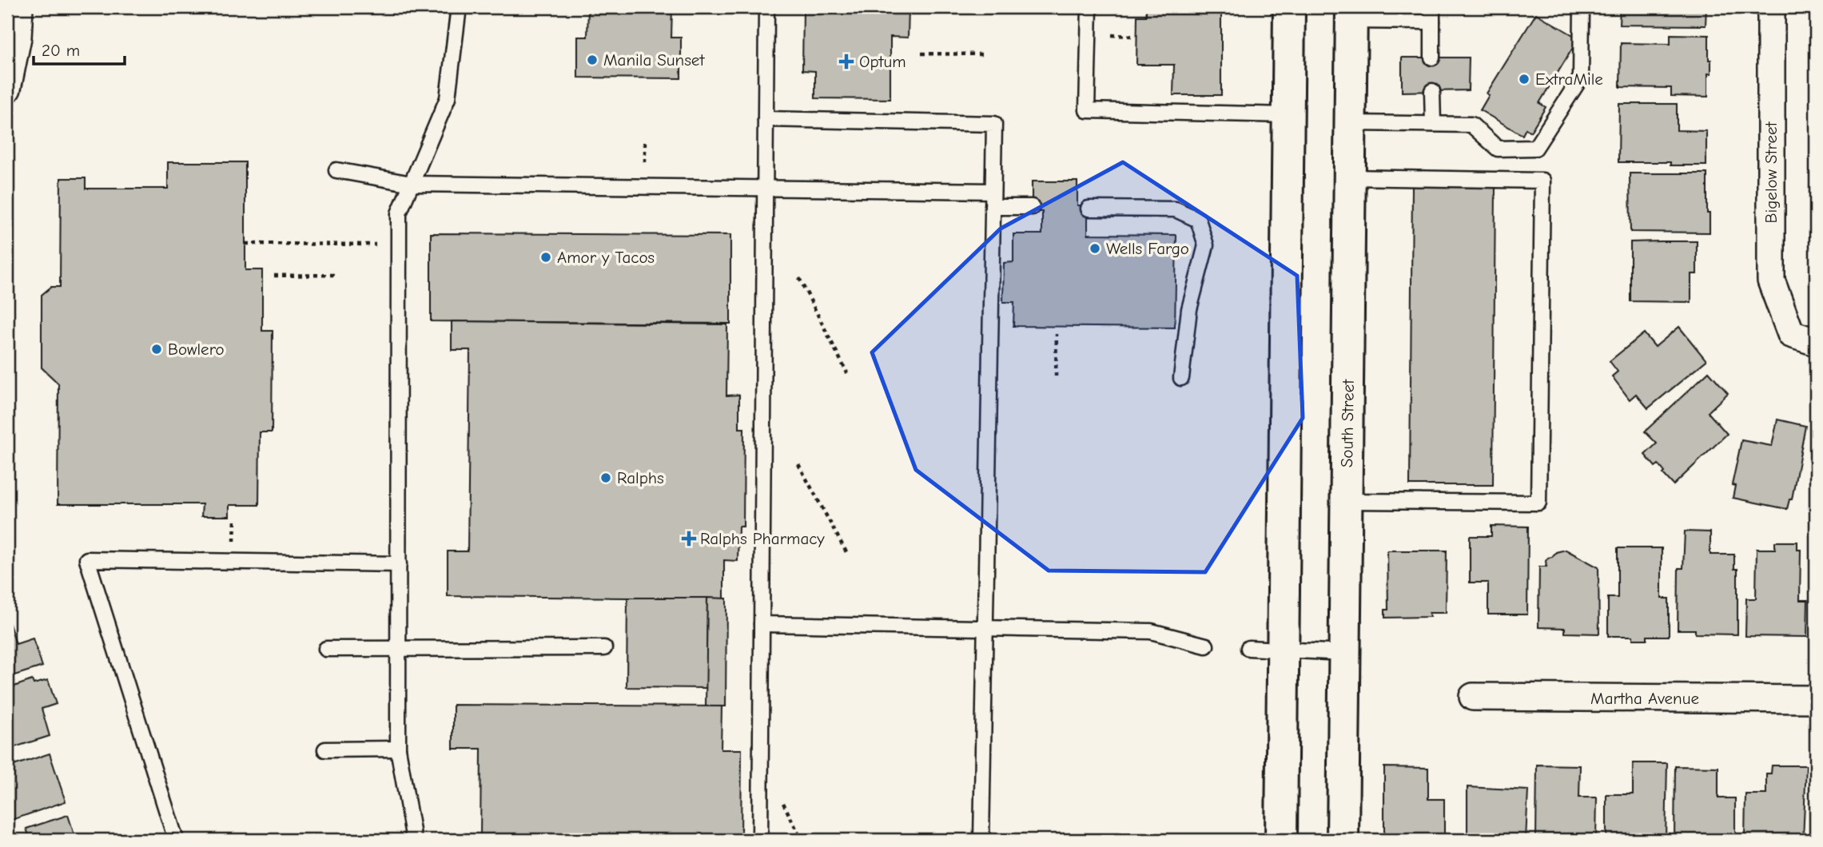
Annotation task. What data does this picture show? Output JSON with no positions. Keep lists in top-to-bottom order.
{
  "streets": {
    "main road": ["South Street"],
    "street": ["Bigelow Street", "Martha Avenue"]
  },
  "places": {
    "other": [
      "Manila Sunset",
      "ExtraMile",
      "Wells Fargo",
      "Amor y Tacos",
      "Bowlero",
      "Ralphs"
    ],
    "health": ["Optum", "Ralphs Pharmacy"]
  },
  "scale_bar": "20 m"
}
